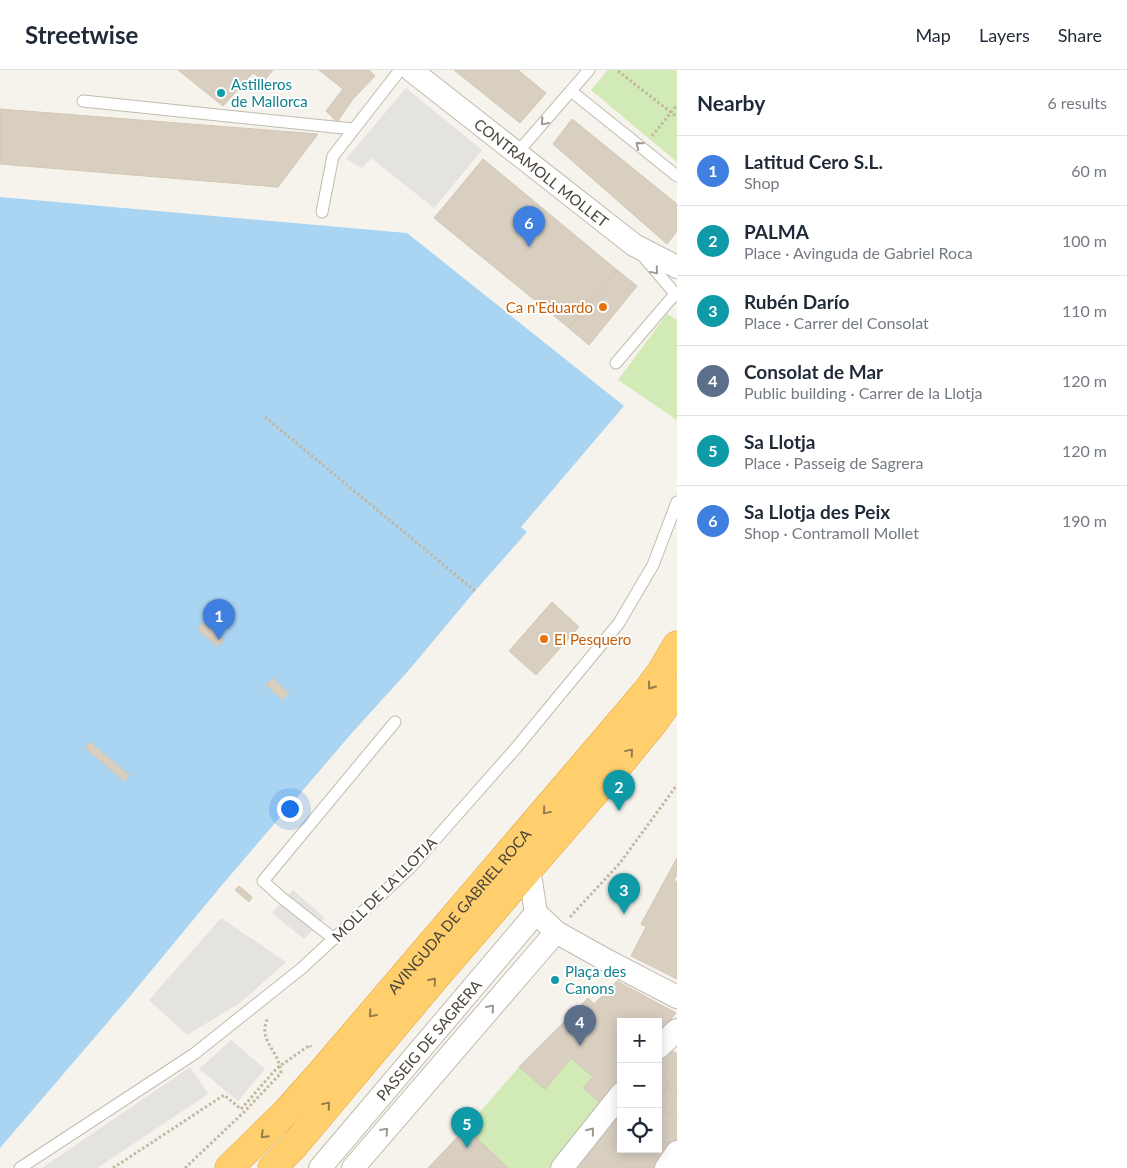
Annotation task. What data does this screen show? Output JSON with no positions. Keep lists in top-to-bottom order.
{
  "streets": {
    "highway": ["AVINGUDA DE GABRIEL ROCA"],
    "street": ["CONTRAMOLL MOLLET", "PASSEIG DE SAGRERA"],
    "lane": ["MOLL DE LA LLOTJA"]
  },
  "places": [
    "Astilleros de Mallorca",
    "Ca n'Eduardo",
    "El Pesquero",
    "Plaça des Canons"
  ],
  "page": {
    "header": "Streetwise",
    "nav": ["Map", "Layers", "Share"],
    "heading": ["Nearby", "6 results"],
    "list": [
      {
        "mark": "1",
        "name": "Latitud Cero S.L.",
        "note": "Shop",
        "value": "60 m"
      },
      {
        "mark": "2",
        "name": "PALMA",
        "note": "Place · Avinguda de Gabriel Roca",
        "value": "100 m"
      },
      {
        "mark": "3",
        "name": "Rubén Darío",
        "note": "Place · Carrer del Consolat",
        "value": "110 m"
      },
      {
        "mark": "4",
        "name": "Consolat de Mar",
        "note": "Public building · Carrer de la Llotja",
        "value": "120 m"
      },
      {
        "mark": "5",
        "name": "Sa Llotja",
        "note": "Place · Passeig de Sagrera",
        "value": "120 m"
      },
      {
        "mark": "6",
        "name": "Sa Llotja des Peix",
        "note": "Shop · Contramoll Mollet",
        "value": "190 m"
      }
    ],
    "pins": [
      "6",
      "1",
      "2",
      "3",
      "4",
      "5"
    ],
    "map_buttons": ["+", "−"]
  }
}
